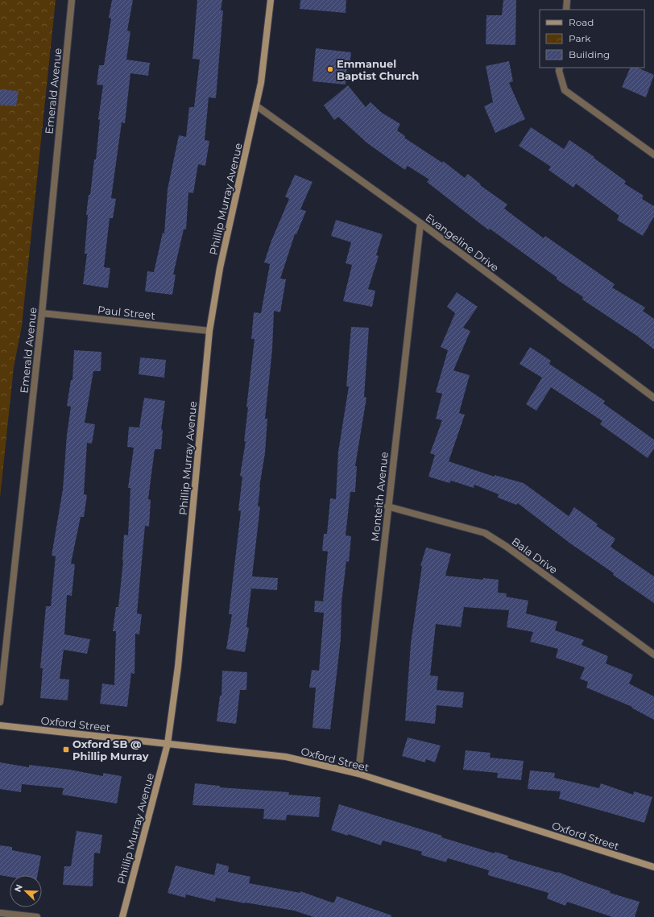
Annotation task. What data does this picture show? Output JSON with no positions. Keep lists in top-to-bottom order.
{
  "streets": {
    "street": [
      "Emerald Avenue",
      "Phillip Murray Avenue",
      "Evangeline Drive",
      "Paul Street",
      "Monteith Avenue",
      "Bala Drive",
      "Oxford Street"
    ]
  },
  "crossings": [
    ["Emerald Avenue", "Paul Street"],
    ["Phillip Murray Avenue", "Evangeline Drive"],
    ["Phillip Murray Avenue", "Paul Street"],
    ["Phillip Murray Avenue", "Oxford Street"],
    ["Evangeline Drive", "Monteith Avenue"],
    ["Monteith Avenue", "Bala Drive"],
    ["Monteith Avenue", "Oxford Street"]
  ],
  "places": {
    "other": ["Emmanuel Baptist Church"],
    "transit": ["Oxford SB @ Phillip Murray"]
  },
  "legend": ["Road", "Park", "Building"],
  "north": "top left"
}
